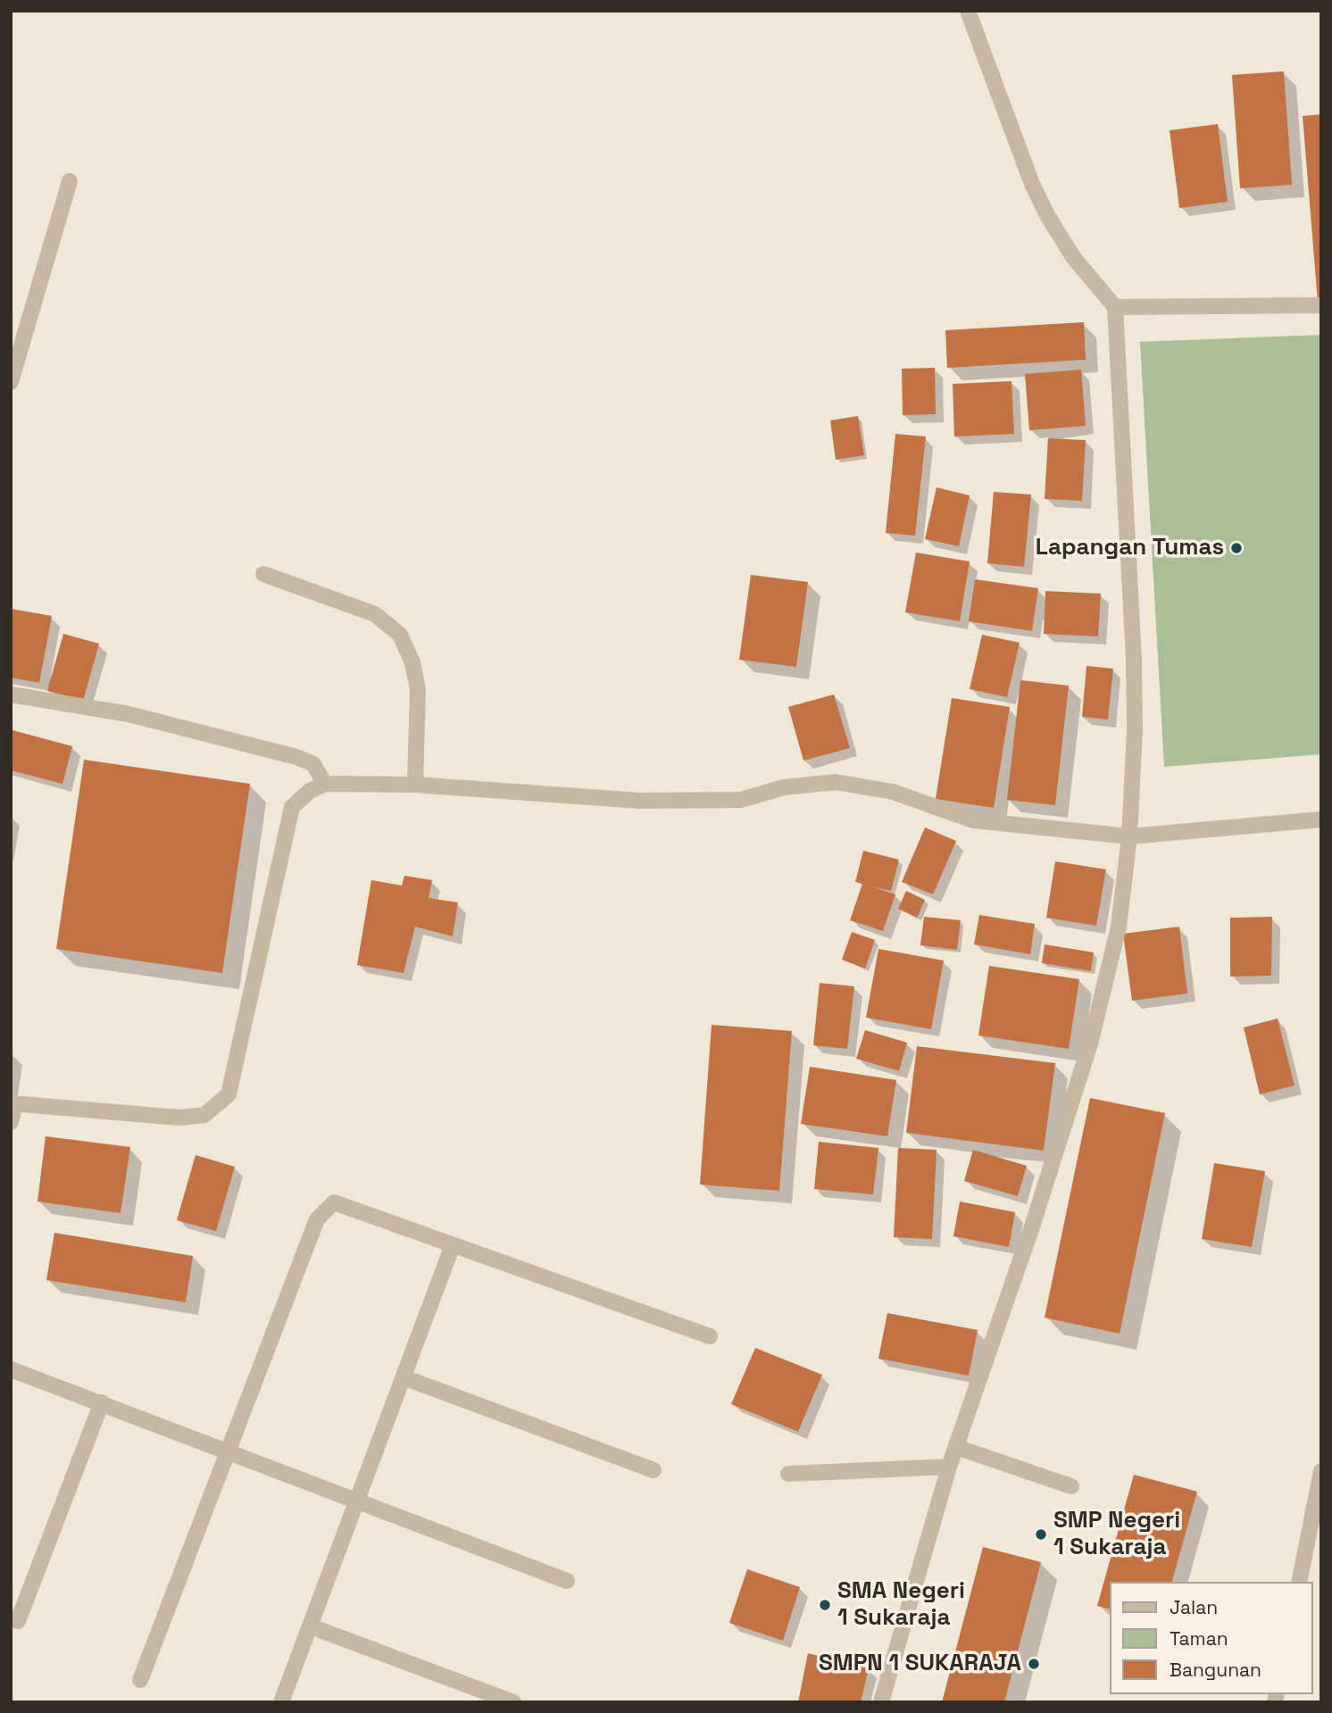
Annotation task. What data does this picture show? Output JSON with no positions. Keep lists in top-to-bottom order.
{
  "places": [
    "Lapangan Tumas",
    "SMP Negeri 1 Sukaraja",
    "SMA Negeri 1 Sukaraja",
    "SMPN 1 SUKARAJA"
  ],
  "legend": ["Jalan", "Taman", "Bangunan"]
}
